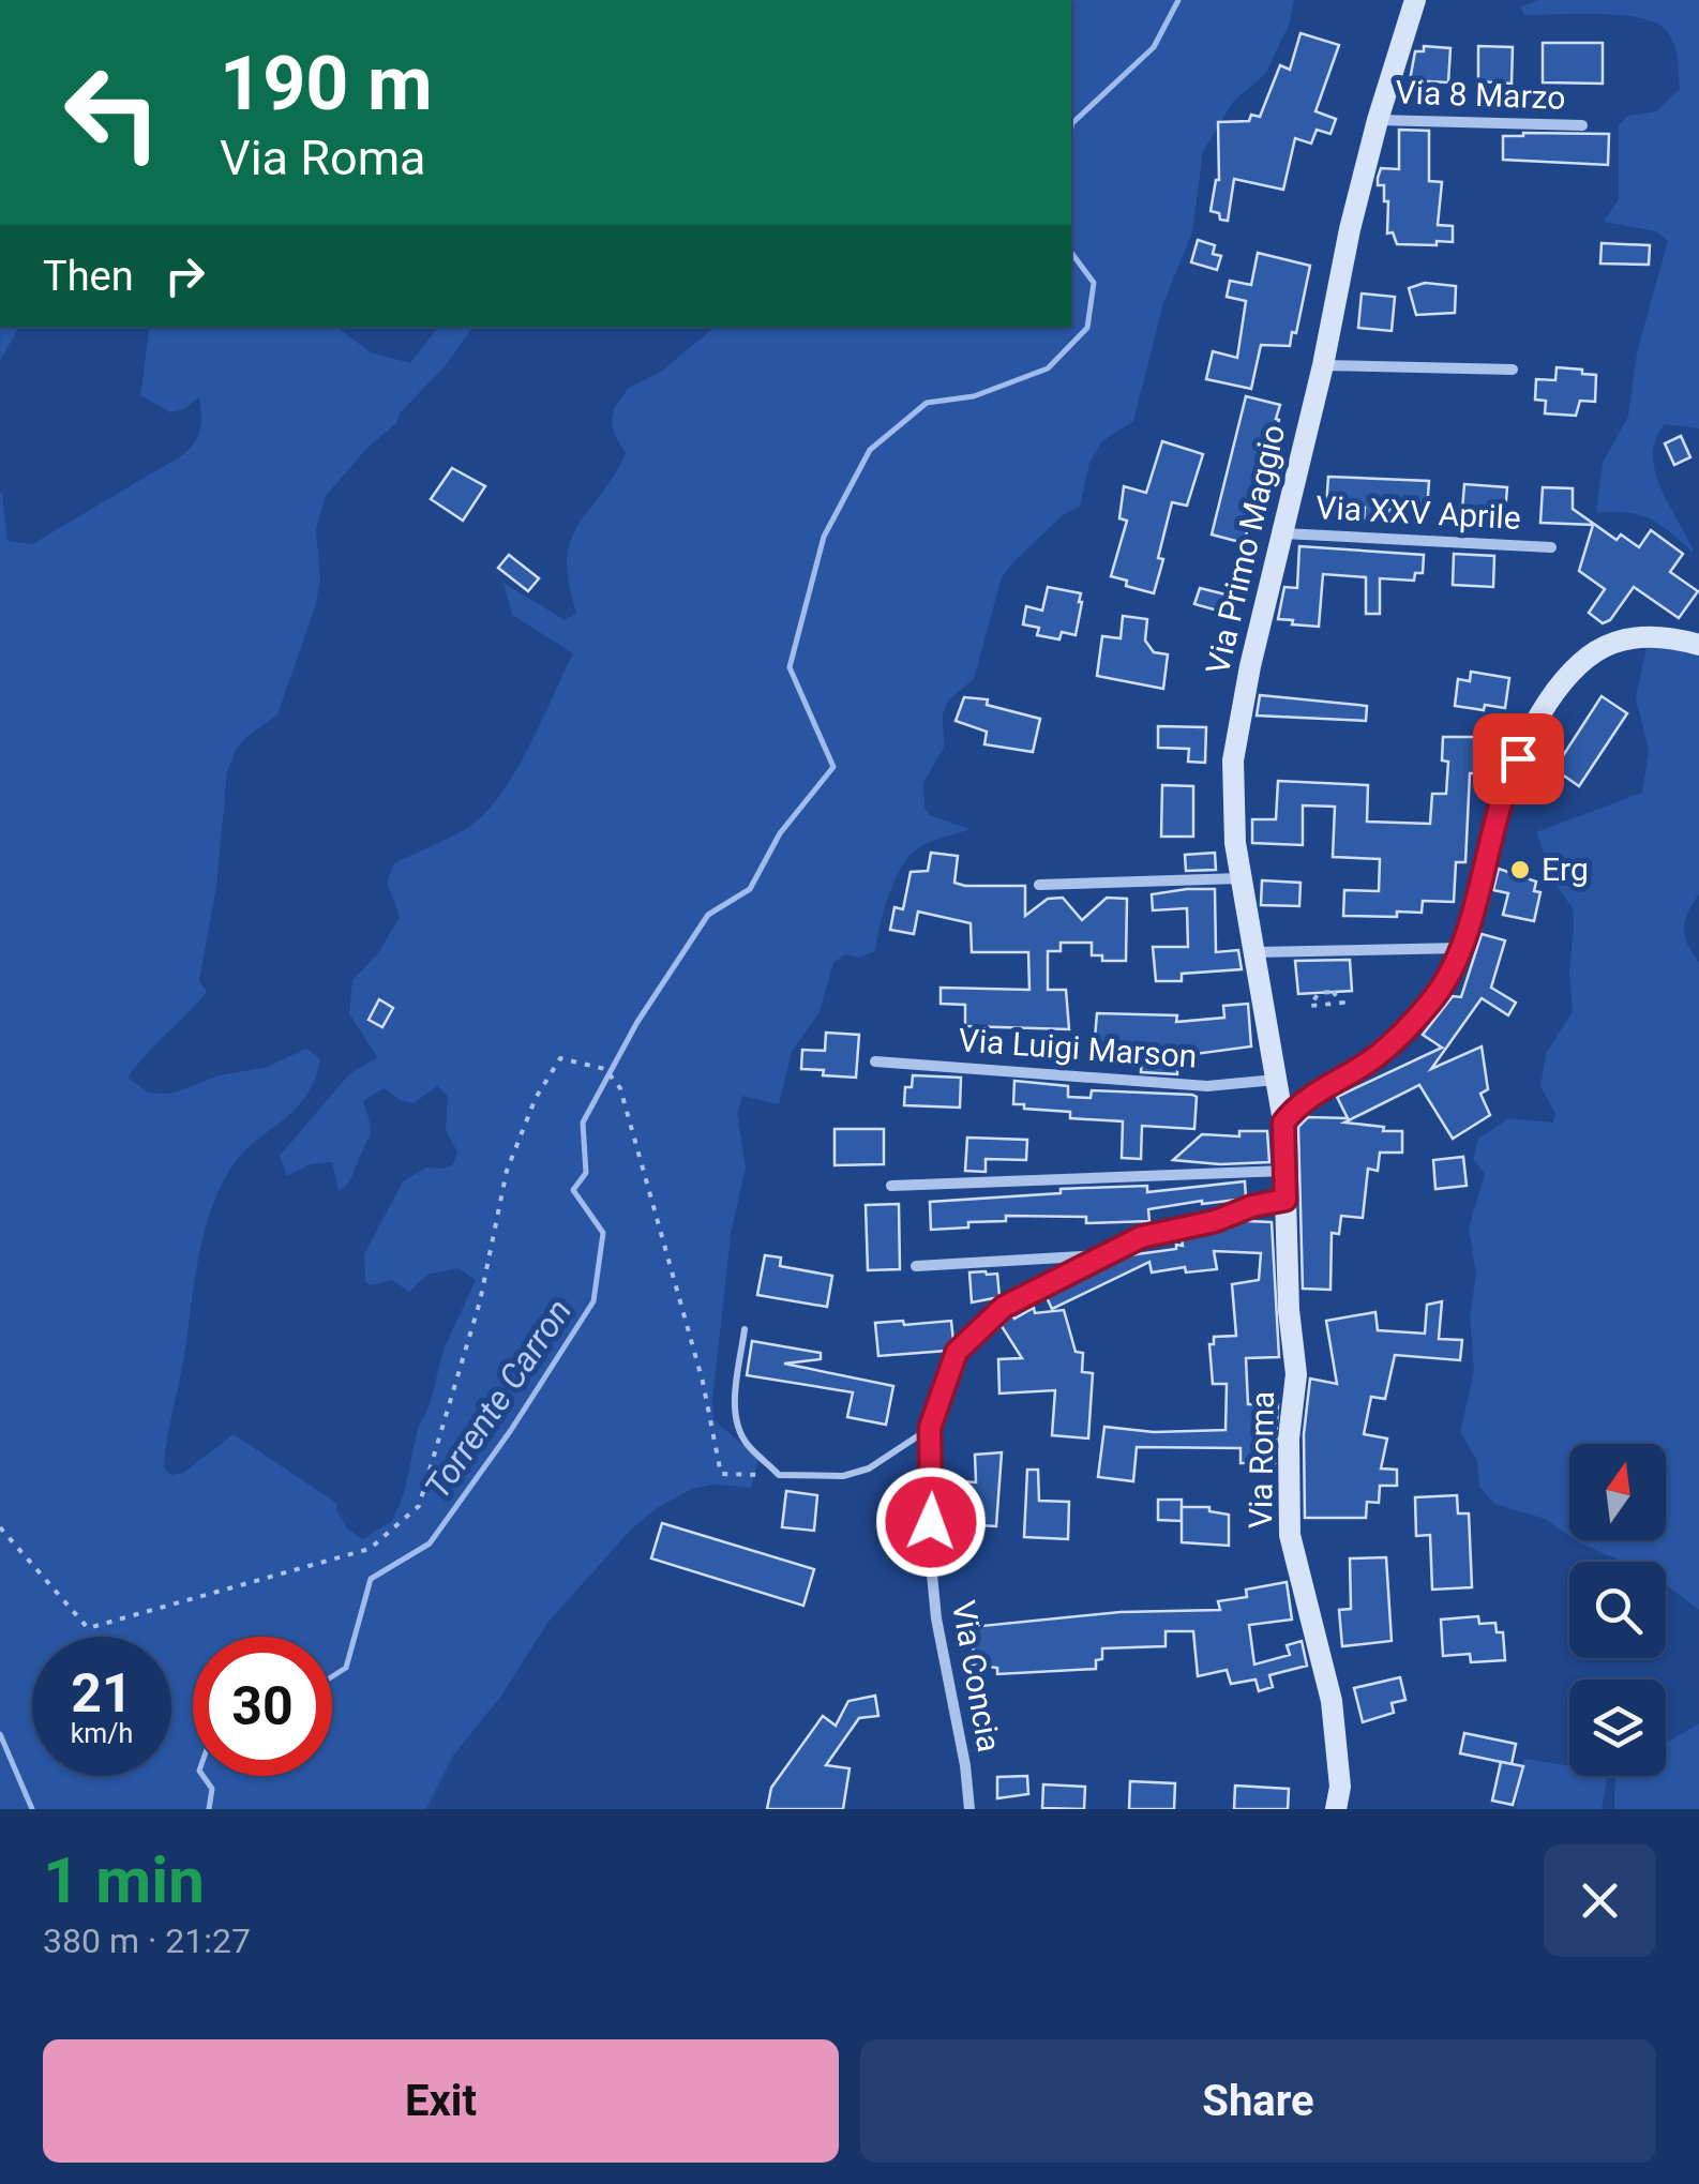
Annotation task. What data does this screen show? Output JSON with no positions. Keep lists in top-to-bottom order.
{
  "streets": {
    "main road": ["Via Primo Maggio", "Via Roma"],
    "street": [
      "Via 8 Marzo",
      "Via XXV Aprile",
      "Via Luigi Marson",
      "Via Concia"
    ]
  },
  "crossings": [
    ["Via 8 Marzo", "Via Primo Maggio"],
    ["Via XXV Aprile", "Via Primo Maggio"],
    ["Via Primo Maggio", "Via Luigi Marson"],
    ["Via Primo Maggio", "Via Roma"],
    ["Via Roma", "Via Concia"]
  ],
  "water": ["Torrente Carron"],
  "places": ["Erg"],
  "north": "top",
  "page": {
    "turn": ["190 m", "Via Roma"],
    "then": "Then",
    "speed": "21 km/h",
    "limit": "30",
    "heading": ["1 min", "380 m · 21:27"],
    "buttons": ["Exit", "Share"]
  }
}
